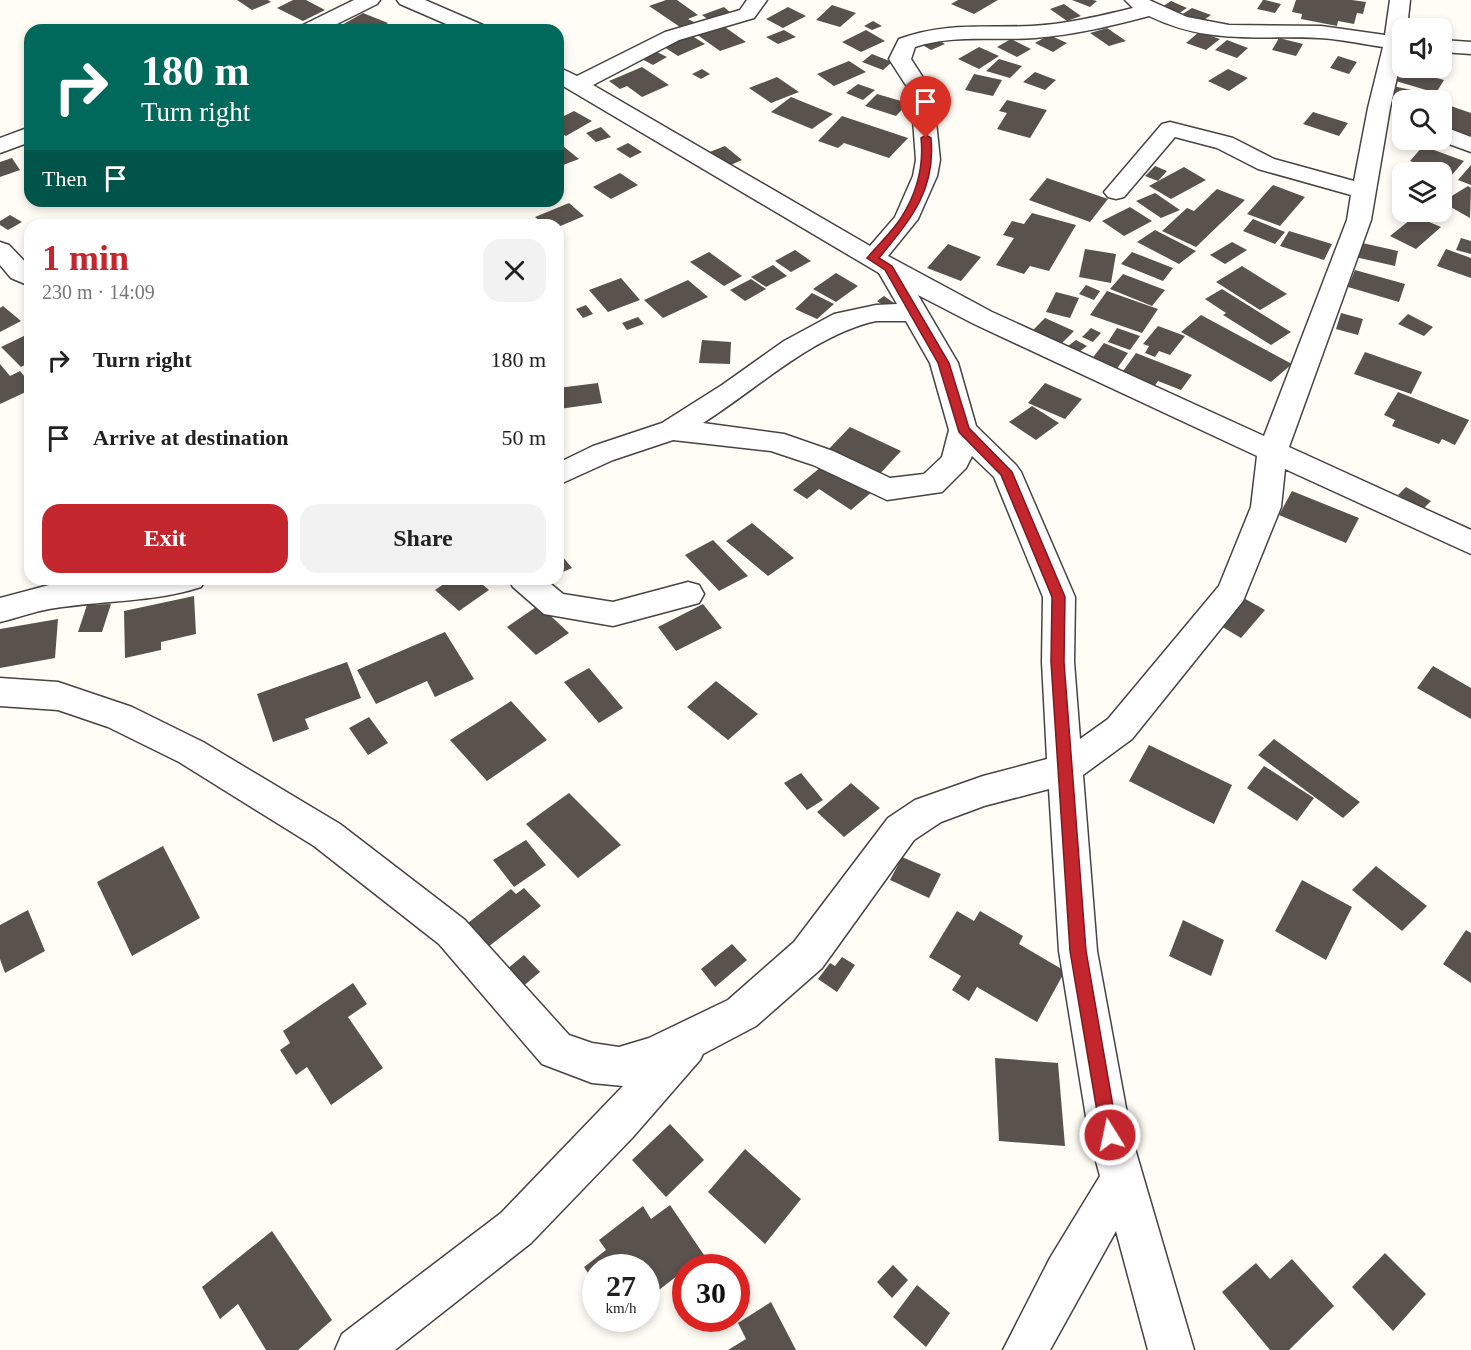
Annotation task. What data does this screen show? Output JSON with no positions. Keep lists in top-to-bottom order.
{
  "page": {
    "turn": ["180 m", "Turn right"],
    "then": "Then",
    "heading": ["1 min", "230 m · 14:09"],
    "list": [
      {
        "name": "Turn right",
        "value": "180 m"
      },
      {
        "name": "Arrive at destination",
        "value": "50 m"
      }
    ],
    "buttons": ["Exit", "Share"],
    "speed": "27 km/h",
    "limit": "30"
  }
}
